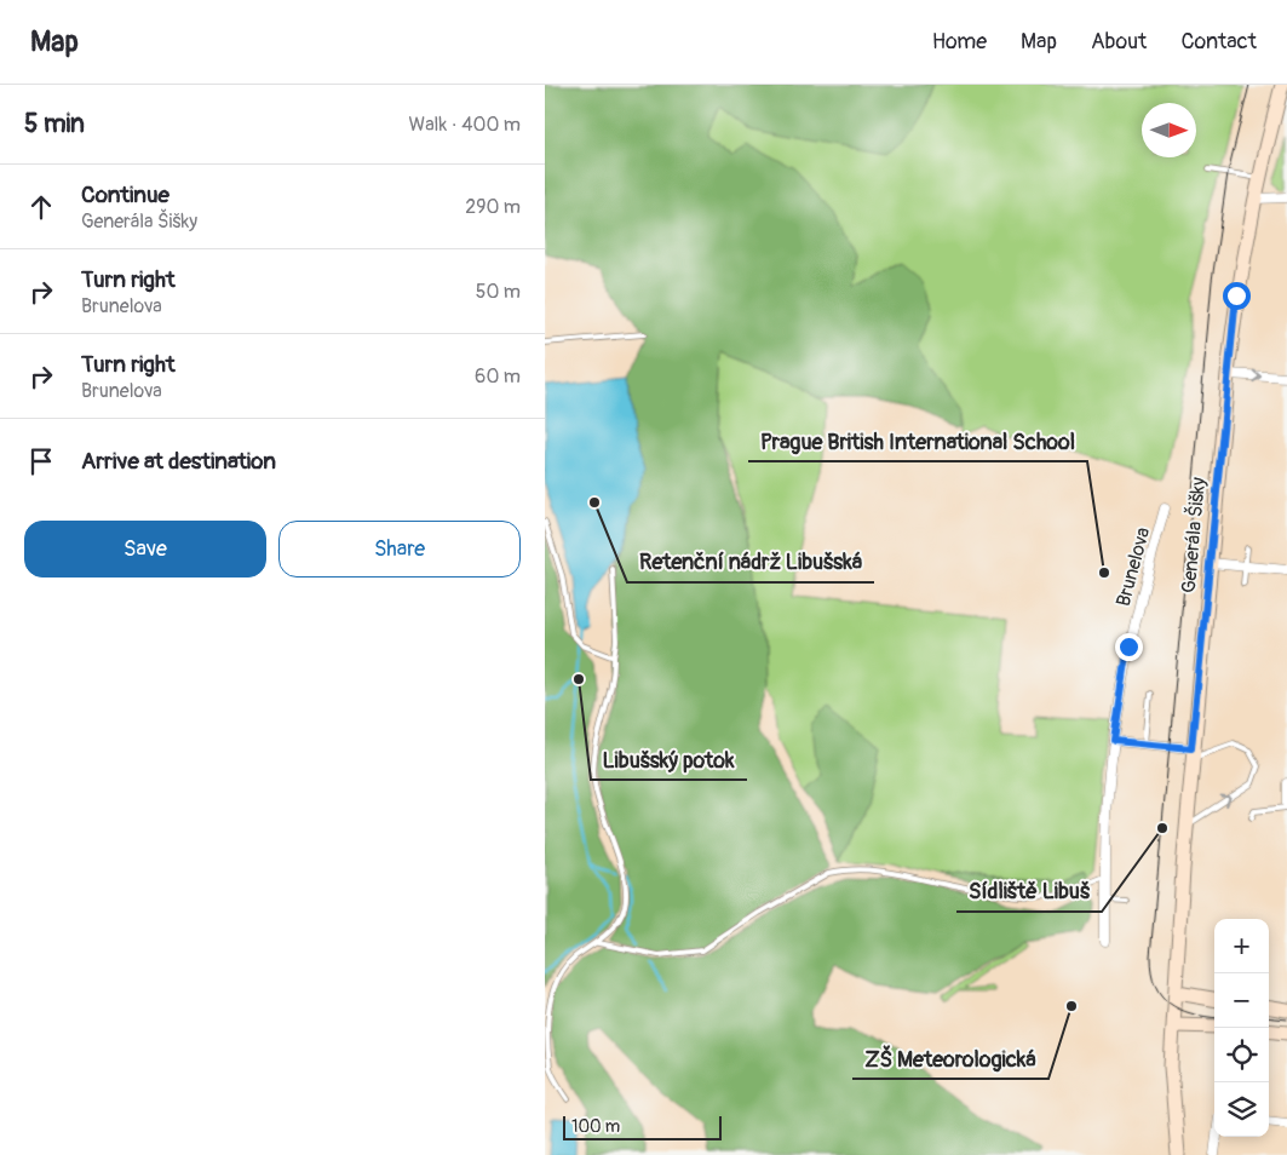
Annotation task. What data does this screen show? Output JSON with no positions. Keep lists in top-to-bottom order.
{
  "streets": {
    "main road": ["Generála Šišky"],
    "street": ["Brunelova"]
  },
  "places": [
    "Retenční nádrž Libušská",
    "Prague British International School",
    "Libušský potok",
    "Sídliště Libuš",
    "ZŠ Meteorologická"
  ],
  "scale_bar": "100 m",
  "north": "right",
  "page": {
    "header": "Map",
    "nav": [
      "Home",
      "Map",
      "About",
      "Contact"
    ],
    "heading": ["5 min", "Walk · 400 m"],
    "list": [
      ["Continue", "Generála Šišky", "290 m"],
      ["Turn right", "Brunelova", "50 m"],
      ["Turn right", "Brunelova", "60 m"],
      "Arrive at destination"
    ],
    "buttons": ["Save", "Share"],
    "map_buttons": ["+", "−"],
    "scale": "100 m"
  }
}
